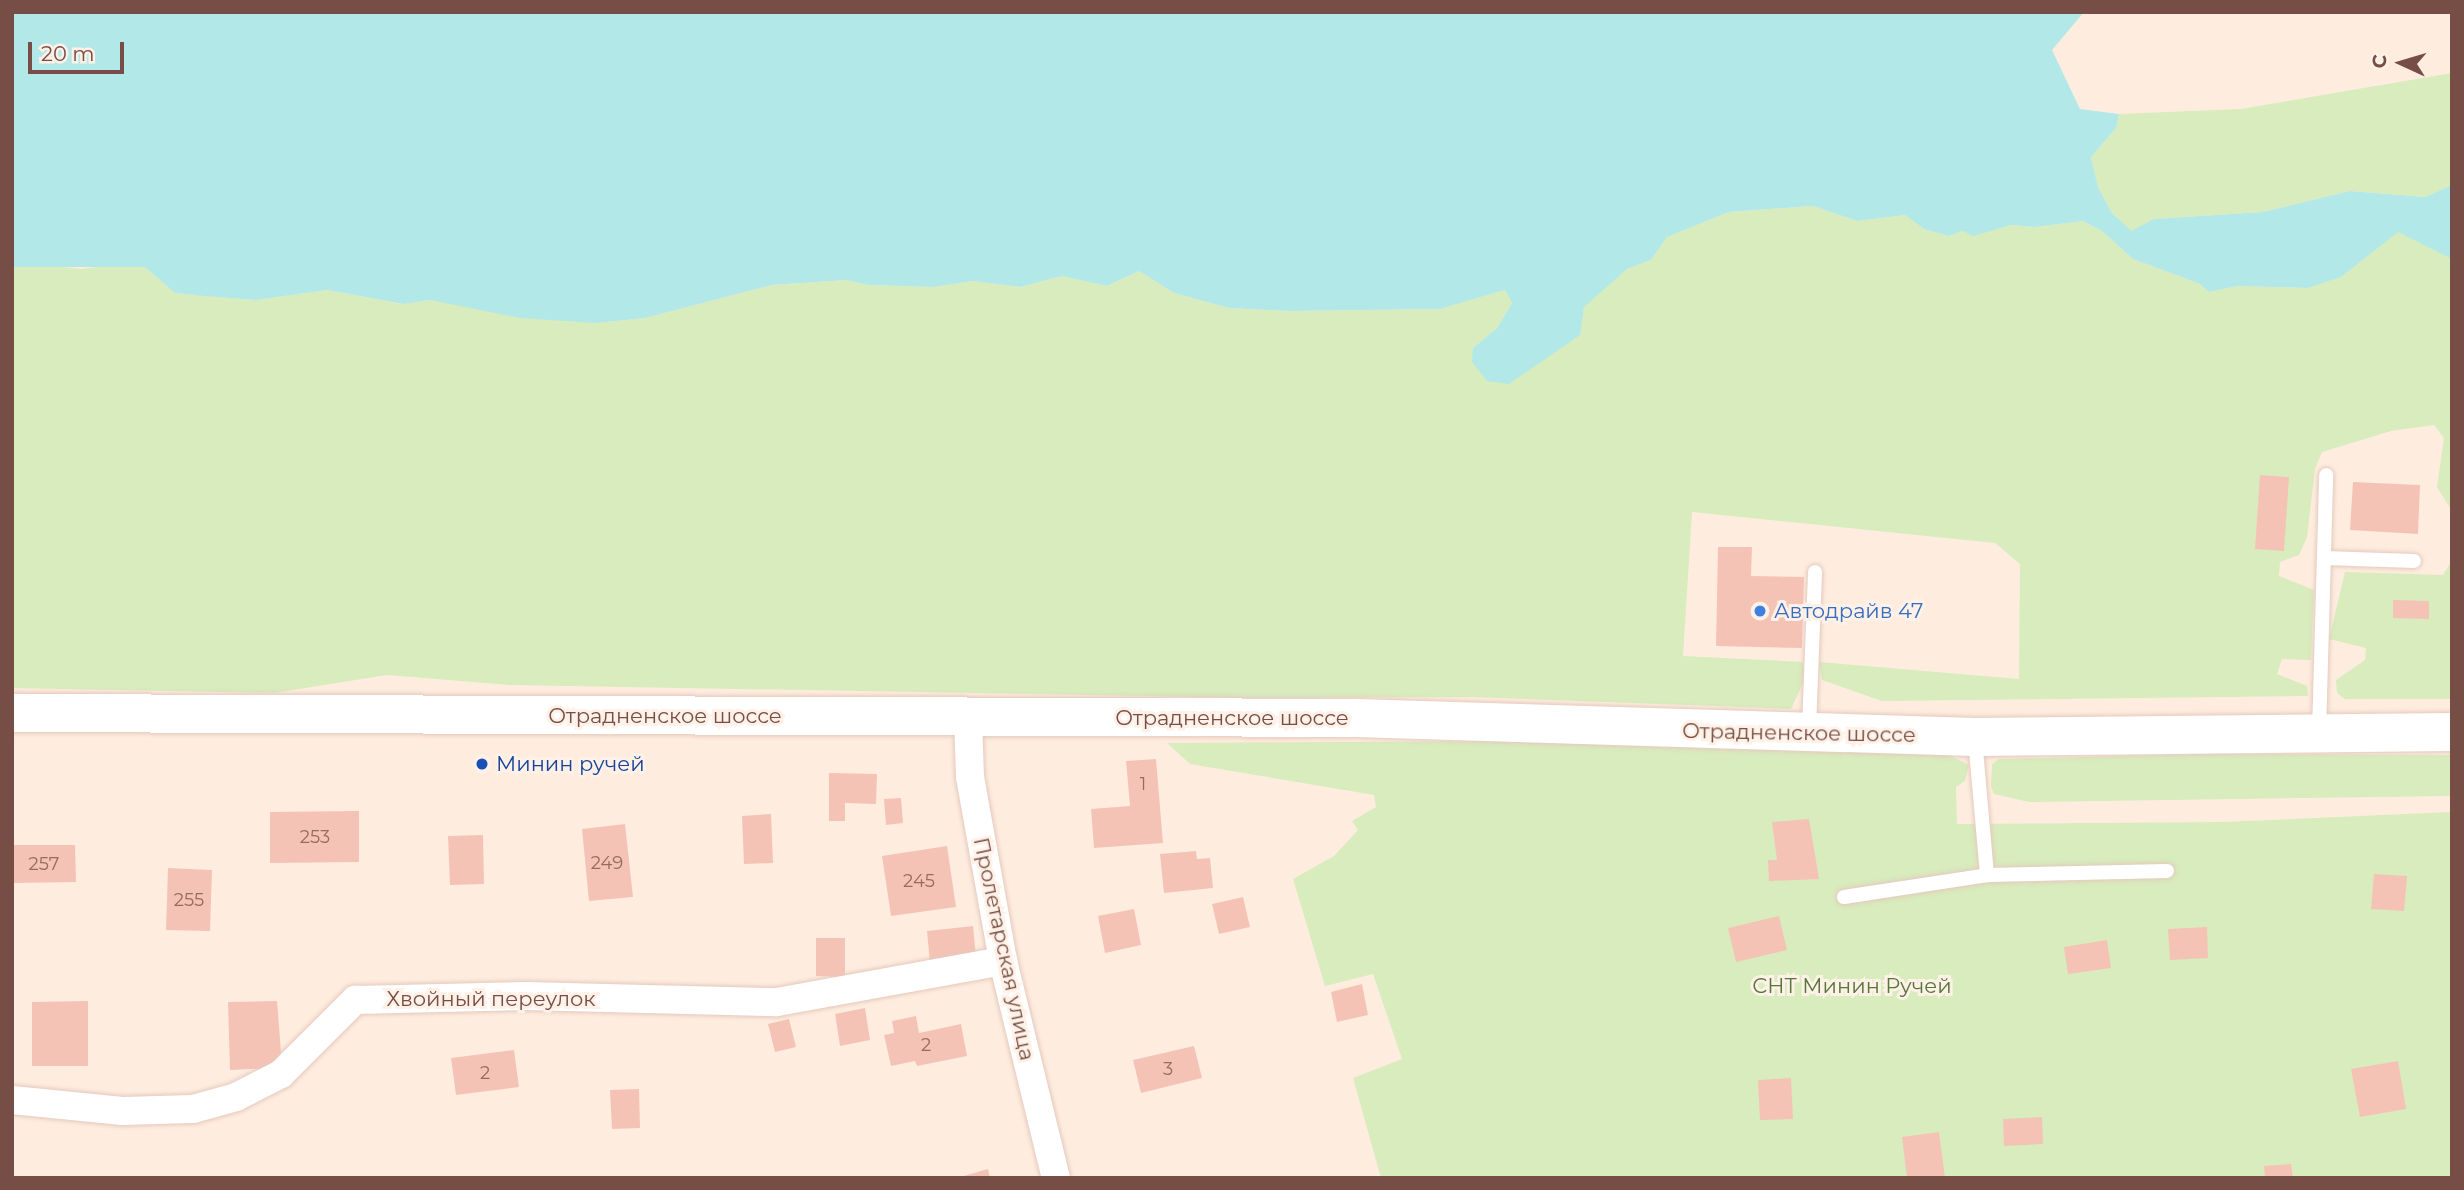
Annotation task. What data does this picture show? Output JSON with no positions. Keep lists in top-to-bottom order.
{
  "streets": {
    "main road": ["Отрадненское шоссе"],
    "street": ["Пролетарская улица", "Хвойный переулок"]
  },
  "crossings": [
    ["Отрадненское шоссе", "Пролетарская улица"],
    ["Пролетарская улица", "Хвойный переулок"]
  ],
  "parks": ["СНТ Минин Ручей"],
  "places": ["Автодрайв 47", "Минин ручей"],
  "house_numbers": [
    "1",
    "253",
    "249",
    "257",
    "245",
    "255",
    "2",
    "3",
    "2"
  ],
  "scale_bar": "20 m",
  "north": "left"
}
